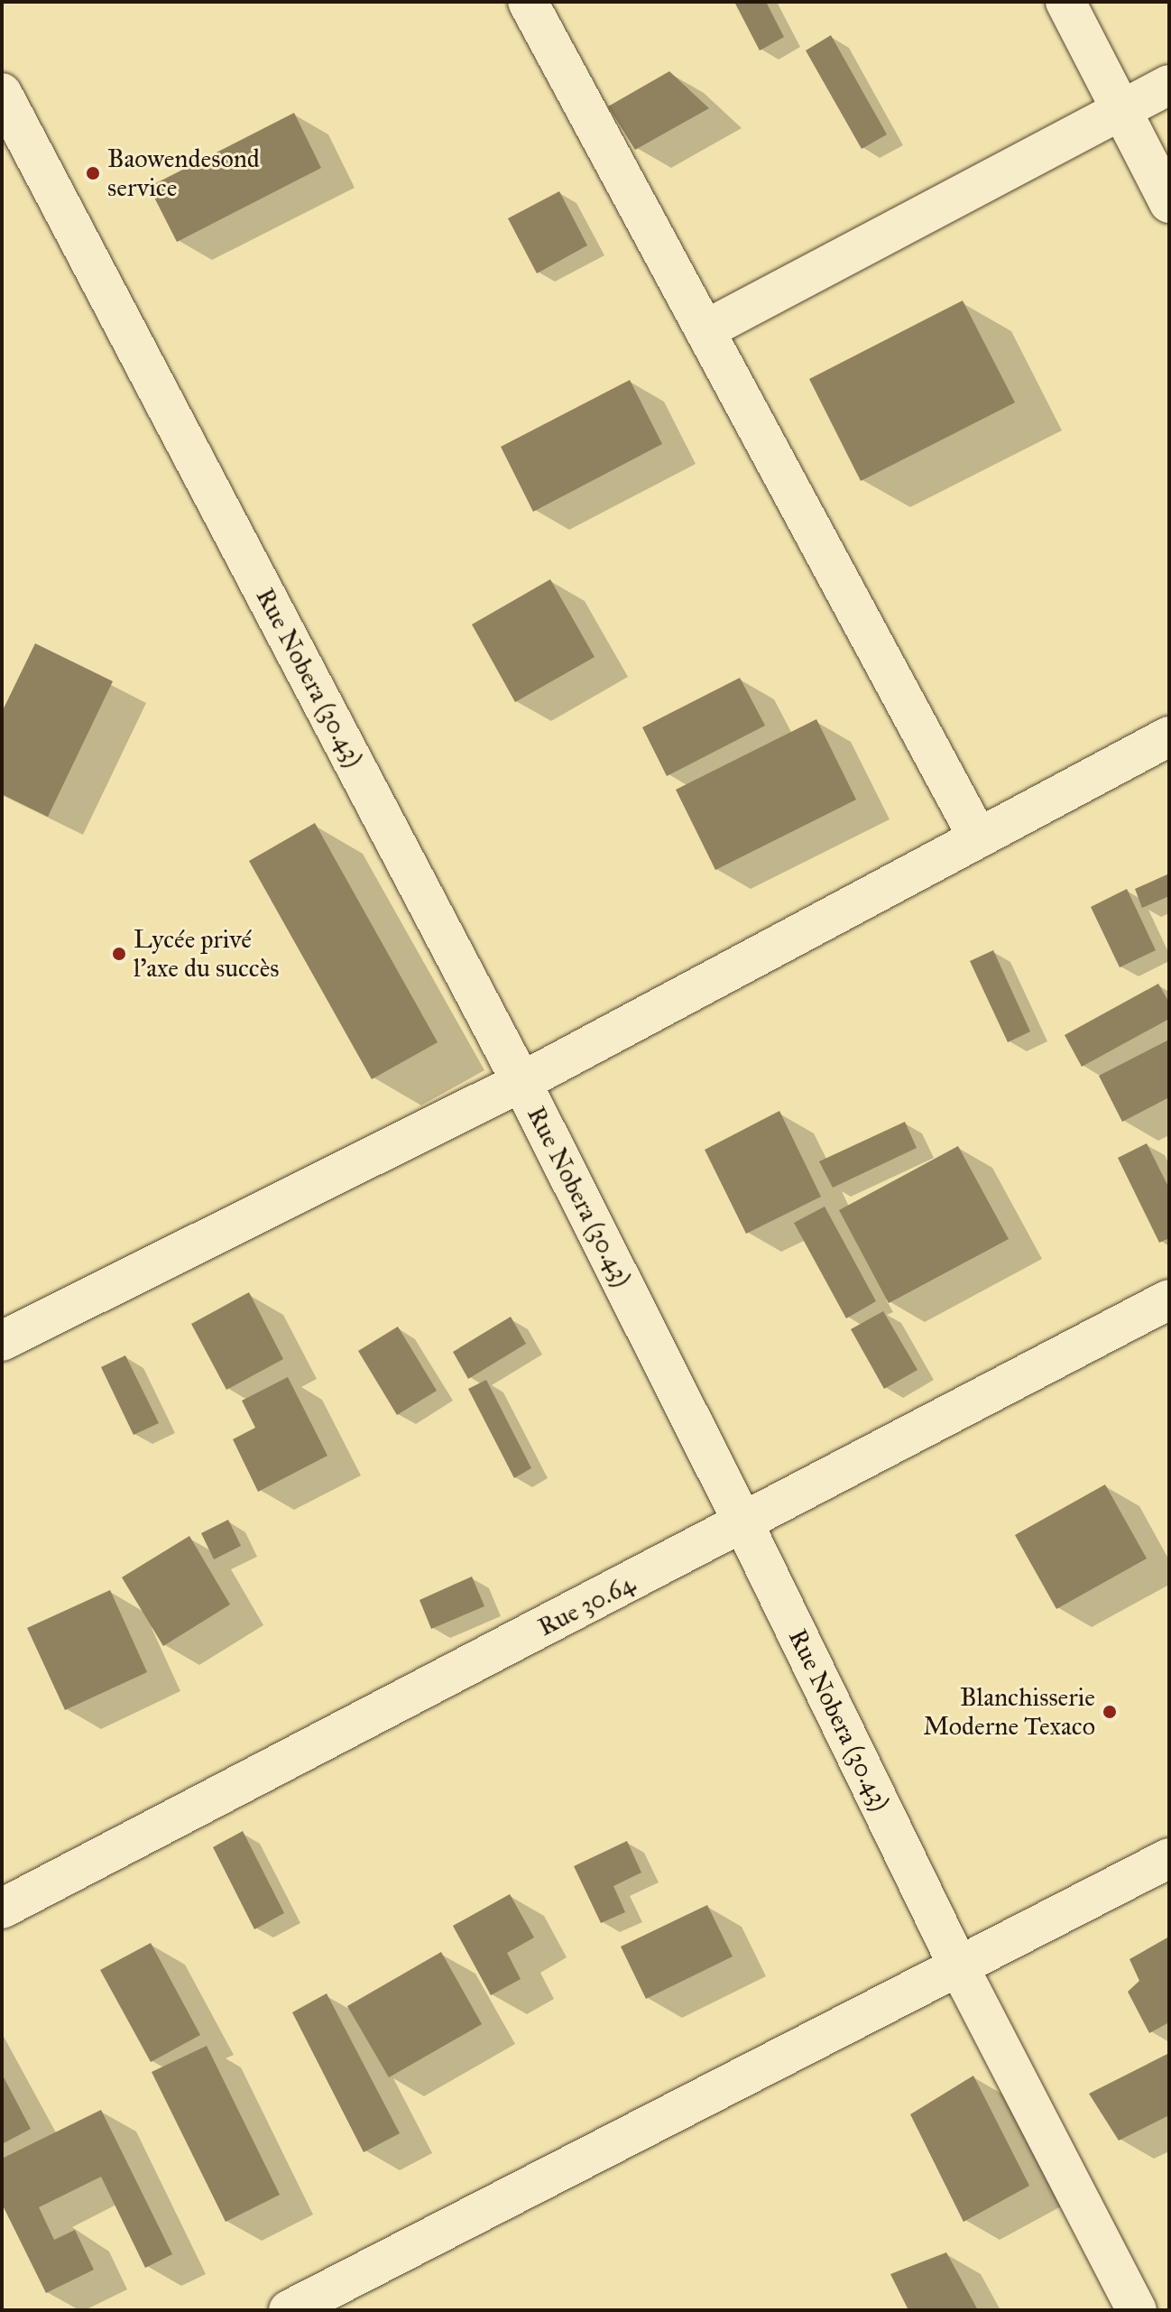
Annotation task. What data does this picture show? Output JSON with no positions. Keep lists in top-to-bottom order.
{
  "streets": {
    "street": ["Rue Nobera (30.43)", "Rue 30.64"]
  },
  "crossings": [
    ["Rue Nobera (30.43)", "Rue 30.64"]
  ],
  "places": ["Baowendesond service", "Lycée privé l'axe du succès", "Blanchisserie Moderne Texaco"]
}
